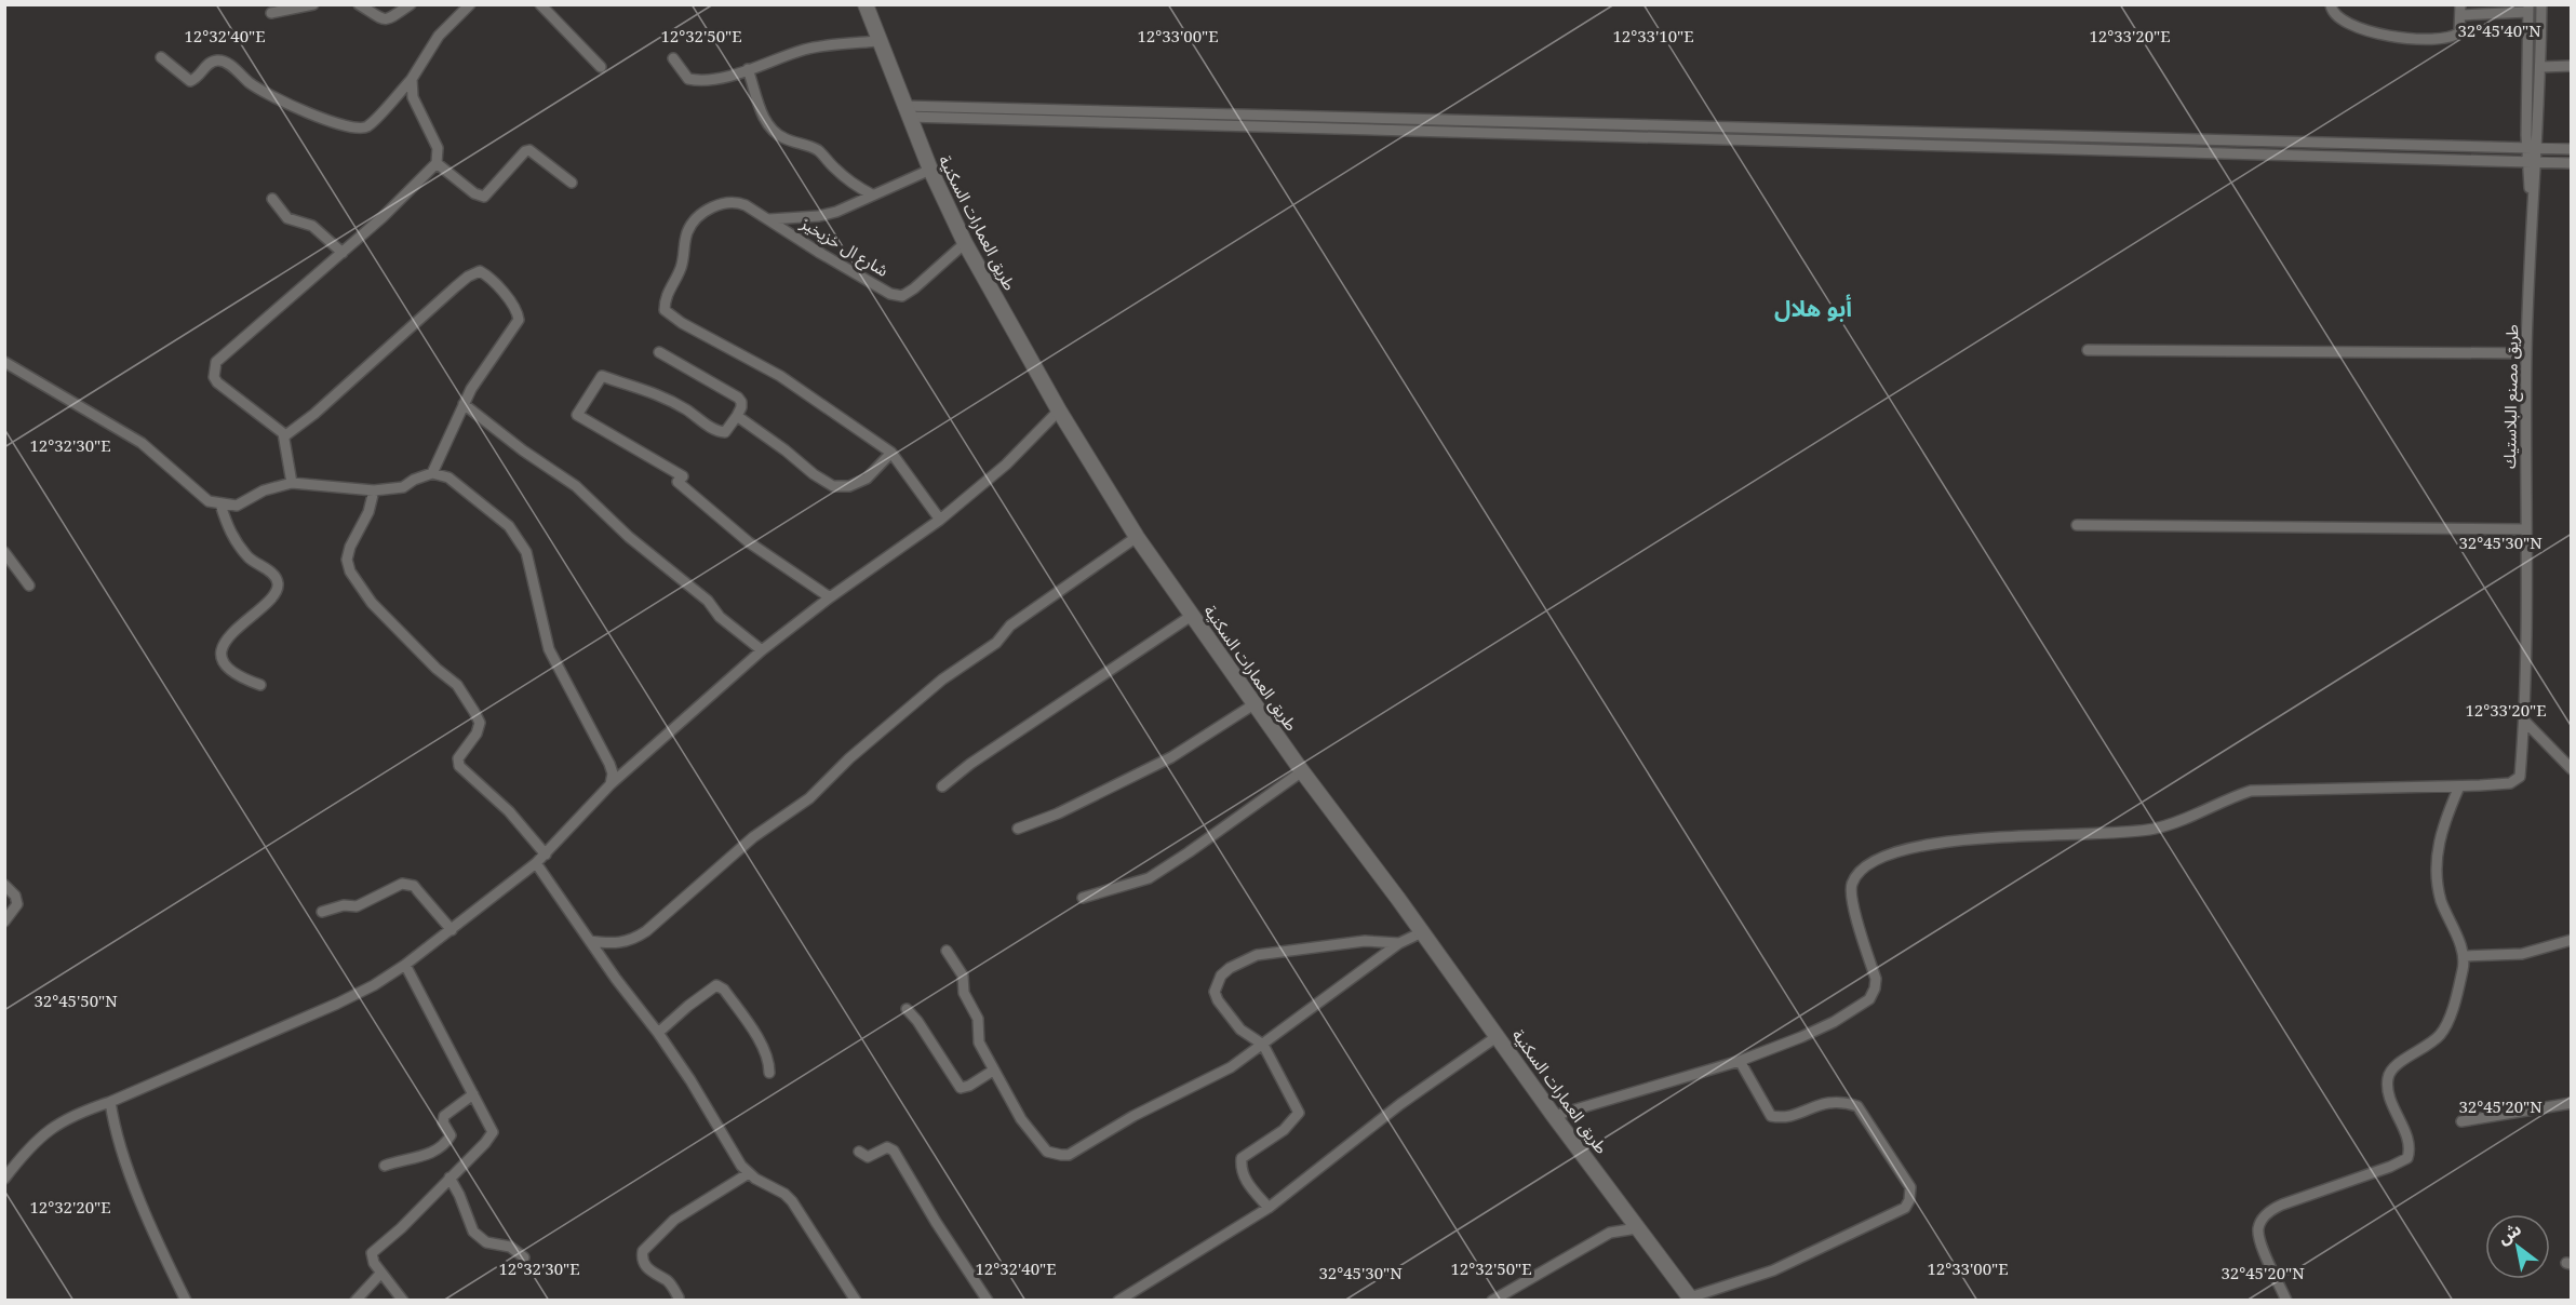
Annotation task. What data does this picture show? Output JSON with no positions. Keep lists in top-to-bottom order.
{
  "streets": {
    "main road": ["طريق العمارات السكنية"],
    "street": ["شارع ال خزيخيز", "طريق مصنع البلاستيك"]
  },
  "crossings": [
    ["طريق العمارات السكنية", "شارع ال خزيخيز"]
  ],
  "districts": ["أبو هلال"],
  "north": "top left",
  "coordinates": [
    "32°45'40\"N",
    "12°32'40\"E",
    "12°32'50\"E",
    "12°33'00\"E",
    "12°33'10\"E",
    "12°33'20\"E",
    "12°32'30\"E",
    "32°45'30\"N",
    "32°45'50\"N",
    "32°45'20\"N",
    "12°32'20\"E"
  ]
}
